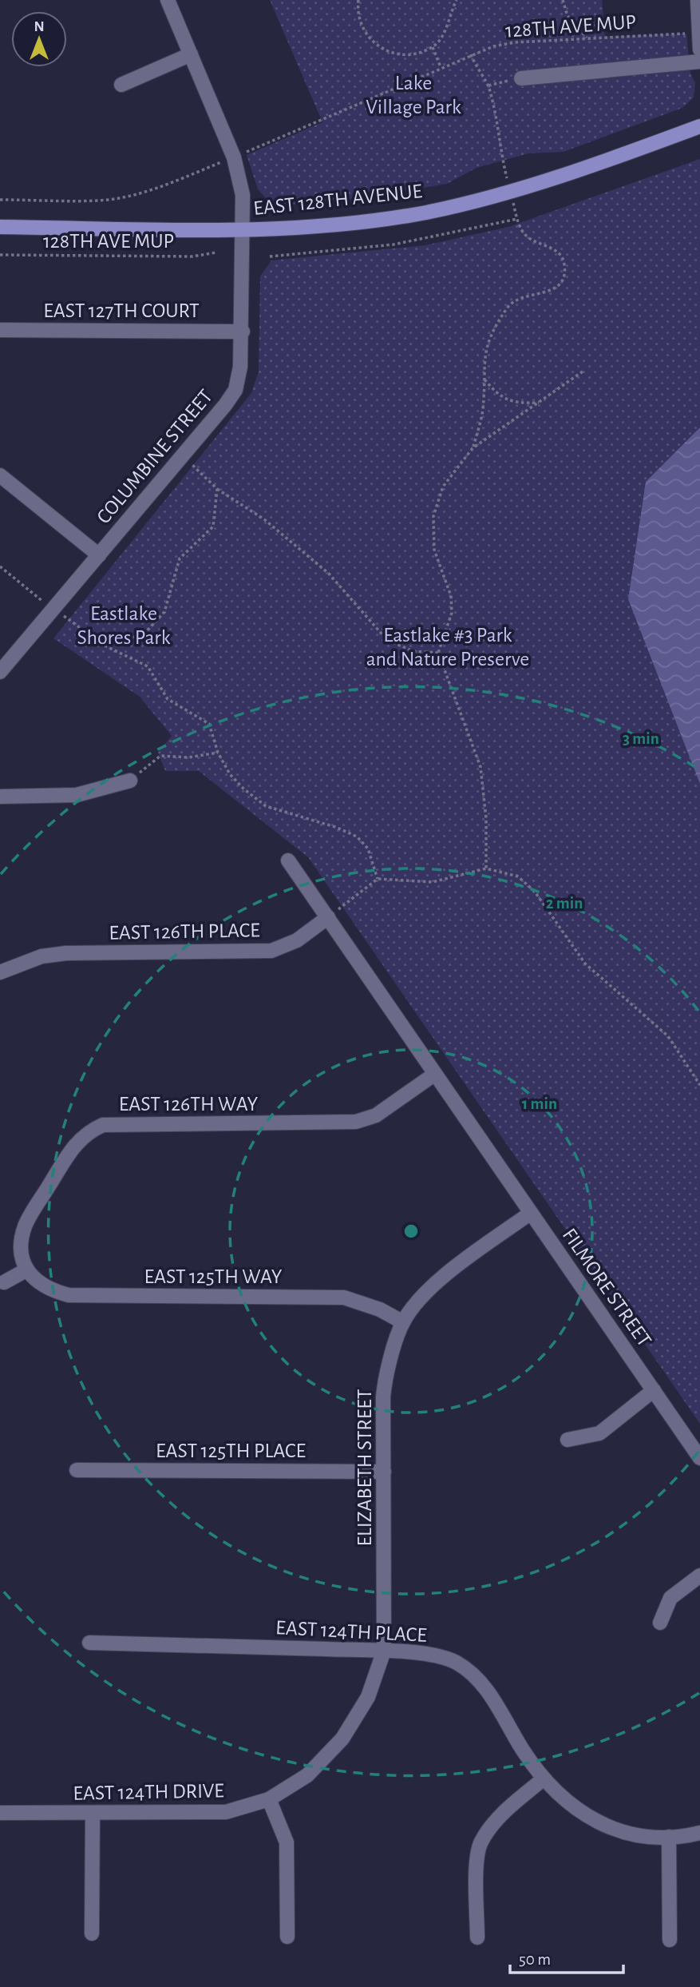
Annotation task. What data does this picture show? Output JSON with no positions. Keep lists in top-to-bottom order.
{
  "streets": {
    "main road": ["EAST 128TH AVENUE"],
    "street": [
      "EAST 127TH COURT",
      "COLUMBINE STREET",
      "EAST 126TH PLACE",
      "EAST 126TH WAY",
      "EAST 125TH WAY",
      "FILMORE STREET",
      "EAST 125TH PLACE",
      "ELIZABETH STREET",
      "EAST 124TH PLACE",
      "EAST 124TH DRIVE"
    ],
    "path": ["128TH AVE MUP"]
  },
  "crossings": [
    ["EAST 128TH AVENUE", "COLUMBINE STREET"],
    ["EAST 127TH COURT", "COLUMBINE STREET"],
    ["EAST 126TH WAY", "EAST 125TH WAY"],
    ["EAST 126TH WAY", "FILMORE STREET"],
    ["EAST 125TH WAY", "ELIZABETH STREET"],
    ["FILMORE STREET", "ELIZABETH STREET"],
    ["EAST 125TH PLACE", "ELIZABETH STREET"],
    ["ELIZABETH STREET", "EAST 124TH PLACE"],
    ["ELIZABETH STREET", "EAST 124TH DRIVE"],
    ["EAST 124TH PLACE", "EAST 124TH DRIVE"]
  ],
  "parks": ["Lake Village Park", "Eastlake Shores Park", "Eastlake #3 Park and Nature Preserve"],
  "scale_bar": "50 m",
  "north": "top",
  "rings": ["3 min", "2 min", "1 min"]
}
